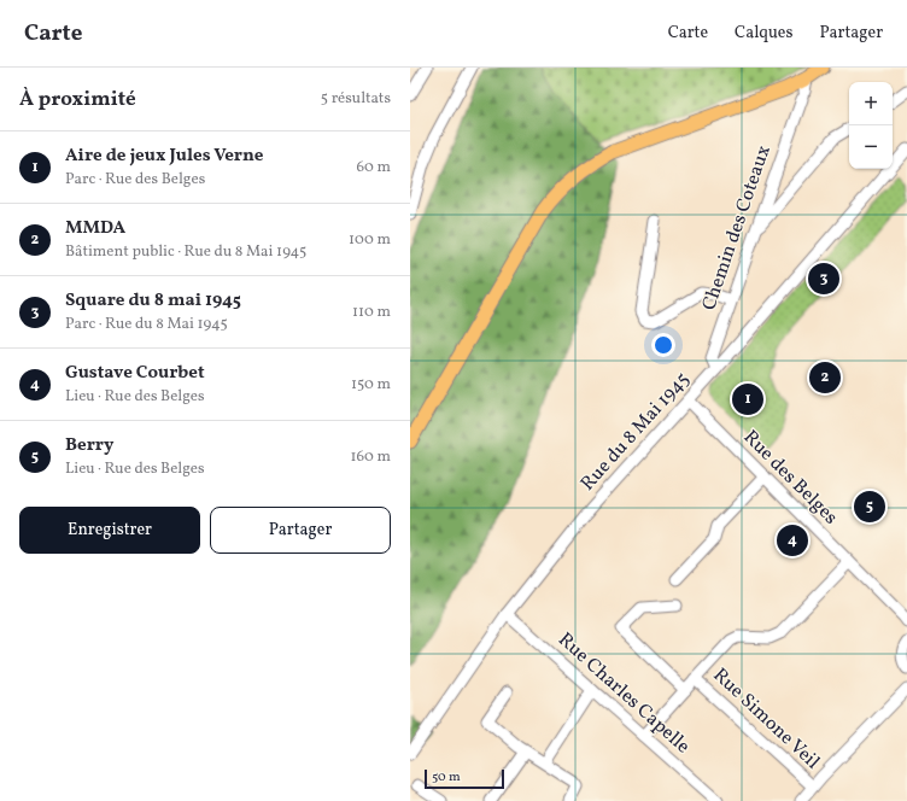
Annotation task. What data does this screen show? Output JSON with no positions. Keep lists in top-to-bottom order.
{
  "streets": {
    "street": [
      "Chemin des Coteaux",
      "Rue du 8 Mai 1945",
      "Rue des Belges",
      "Rue Charles Capelle",
      "Rue Simone Veil"
    ]
  },
  "crossings": [
    ["Chemin des Coteaux", "Rue du 8 Mai 1945"],
    ["Rue du 8 Mai 1945", "Rue des Belges"],
    ["Rue du 8 Mai 1945", "Rue Charles Capelle"]
  ],
  "scale_bar": "50 m",
  "page": {
    "header": "Carte",
    "nav": ["Carte", "Calques", "Partager"],
    "heading": ["À proximité", "5 résultats"],
    "map_buttons": ["+", "−"],
    "list": [
      {
        "mark": "1",
        "name": "Aire de jeux Jules Verne",
        "note": "Parc · Rue des Belges",
        "value": "60 m"
      },
      {
        "mark": "2",
        "name": "MMDA",
        "note": "Bâtiment public · Rue du 8 Mai 1945",
        "value": "100 m"
      },
      {
        "mark": "3",
        "name": "Square du 8 mai 1945",
        "note": "Parc · Rue du 8 Mai 1945",
        "value": "110 m"
      },
      {
        "mark": "4",
        "name": "Gustave Courbet",
        "note": "Lieu · Rue des Belges",
        "value": "150 m"
      },
      {
        "mark": "5",
        "name": "Berry",
        "note": "Lieu · Rue des Belges",
        "value": "160 m"
      }
    ],
    "pins": [
      "3",
      "2",
      "1",
      "5",
      "4"
    ],
    "buttons": ["Enregistrer", "Partager"],
    "scale": "50 m"
  }
}
